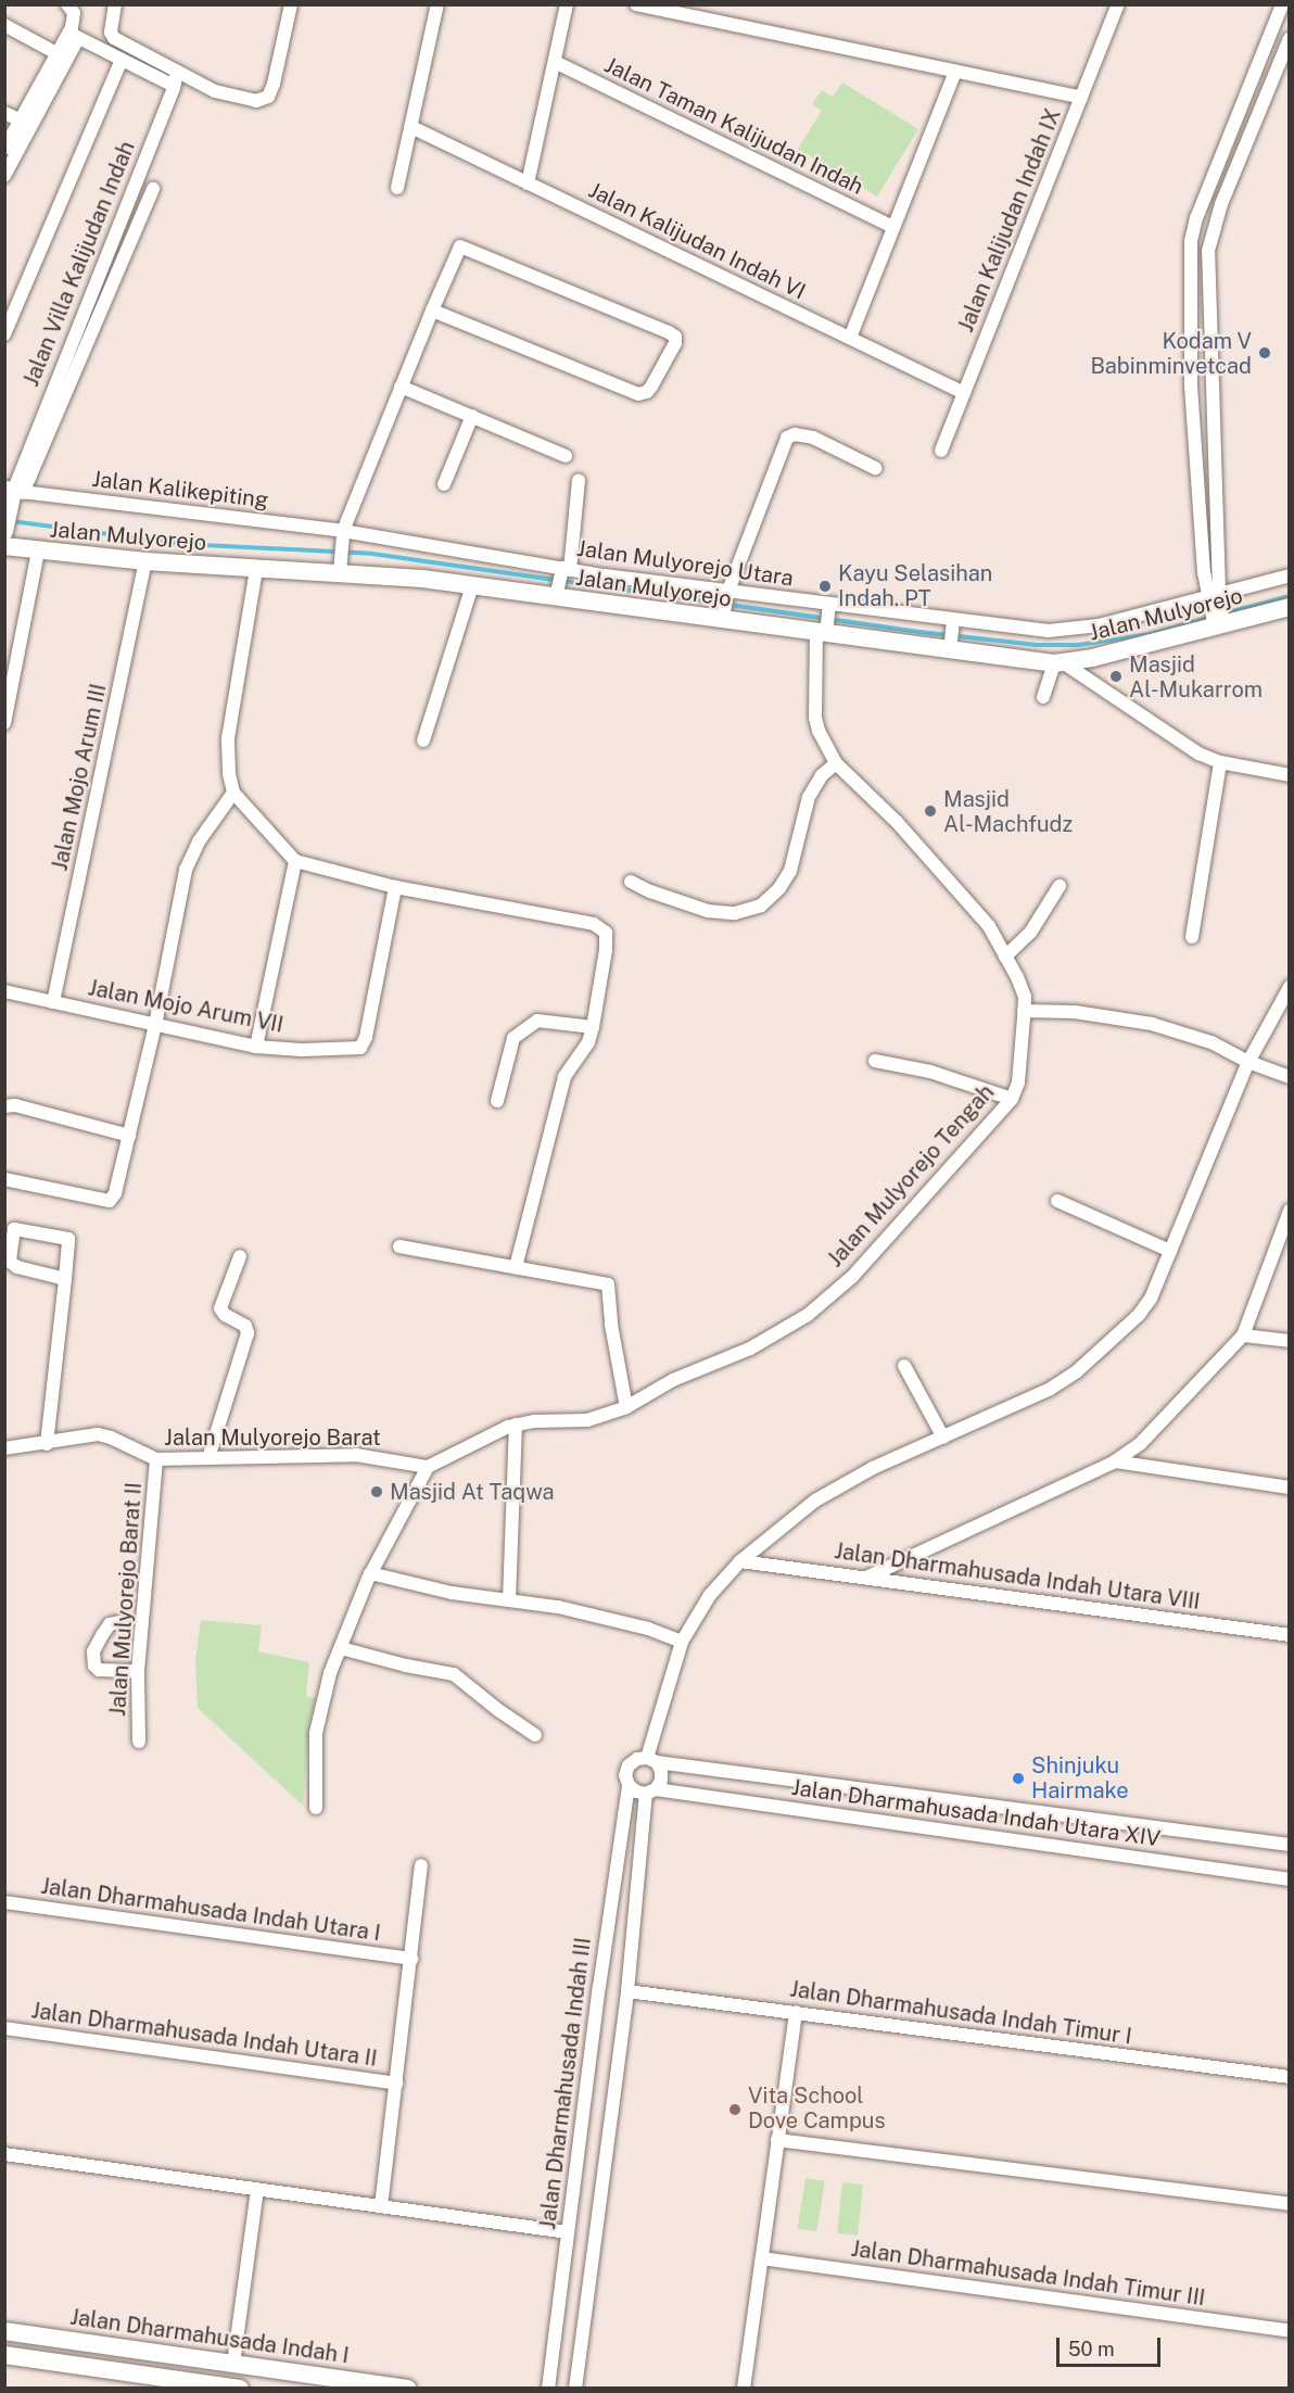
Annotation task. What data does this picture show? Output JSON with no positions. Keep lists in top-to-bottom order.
{
  "streets": {
    "main road": ["Jalan Villa Kalijudan Indah", "Jalan Mulyorejo", "Jalan Dharmahusada Indah I"],
    "street": [
      "Jalan Taman Kalijudan Indah",
      "Jalan Kalijudan Indah IX",
      "Jalan Kalijudan Indah VI",
      "Jalan Kalikepiting",
      "Jalan Mulyorejo Utara",
      "Jalan Mojo Arum III",
      "Jalan Mojo Arum VII",
      "Jalan Mulyorejo Tengah",
      "Jalan Mulyorejo Barat",
      "Jalan Dharmahusada Indah Utara VIII",
      "Jalan Mulyorejo Barat II",
      "Jalan Dharmahusada Indah Utara XIV",
      "Jalan Dharmahusada Indah Utara I",
      "Jalan Dharmahusada Indah Timur I",
      "Jalan Dharmahusada Indah Utara II",
      "Jalan Dharmahusada Indah III",
      "Jalan Dharmahusada Indah Timur III"
    ]
  },
  "crossings": [
    ["Jalan Kalijudan Indah IX", "Jalan Kalijudan Indah VI"],
    ["Jalan Villa Kalijudan Indah", "Jalan Kalikepiting"],
    ["Jalan Kalikepiting", "Jalan Mulyorejo Utara"],
    ["Jalan Mulyorejo", "Jalan Mulyorejo Utara"],
    ["Jalan Mulyorejo", "Jalan Mojo Arum III"],
    ["Jalan Mulyorejo", "Jalan Mulyorejo Tengah"],
    ["Jalan Mulyorejo Utara", "Jalan Mulyorejo Tengah"],
    ["Jalan Mojo Arum III", "Jalan Mojo Arum VII"],
    ["Jalan Mulyorejo Tengah", "Jalan Mulyorejo Barat"],
    ["Jalan Mulyorejo Barat", "Jalan Mulyorejo Barat II"],
    ["Jalan Dharmahusada Indah Utara XIV", "Jalan Dharmahusada Indah III"]
  ],
  "places": [
    "Kodam V Babinminvetcad",
    "Kayu Selasihan Indah. PT",
    "Masjid Al-Mukarrom",
    "Masjid Al-Machfudz",
    "Masjid At Taqwa",
    "Shinjuku Hairmake",
    "Vita School Dove Campus"
  ],
  "scale_bar": "50 m"
}
